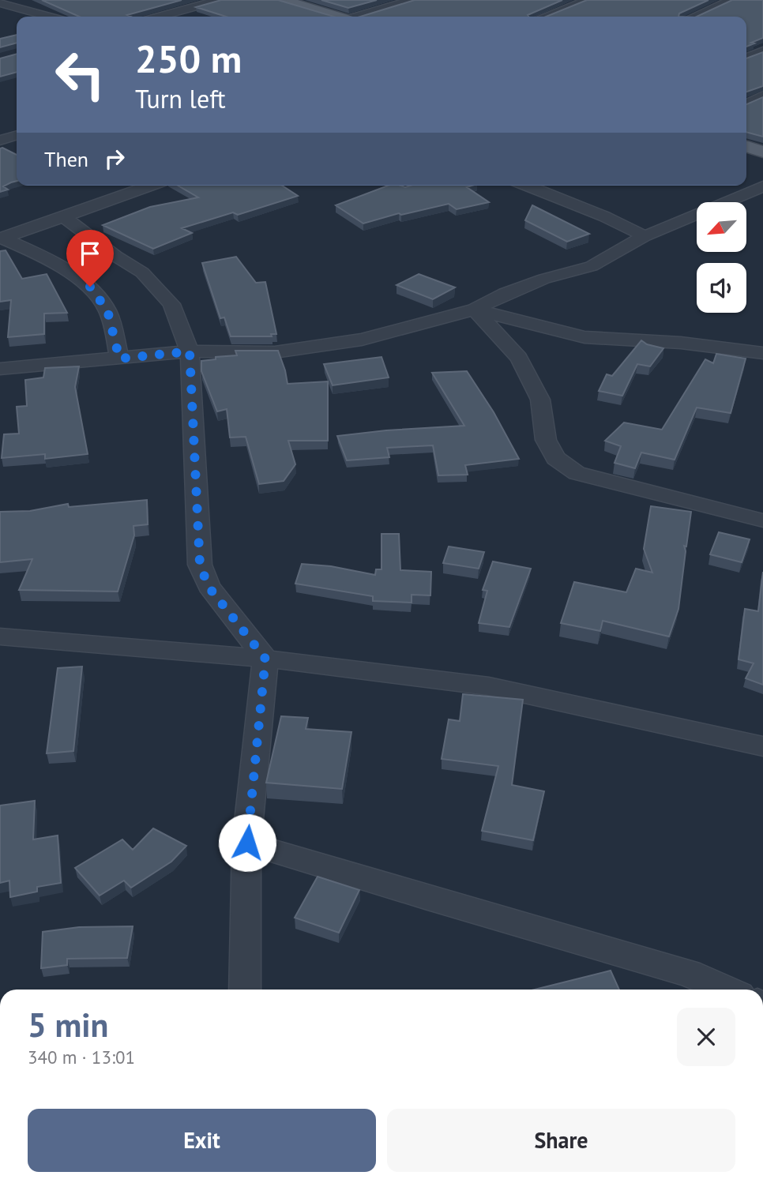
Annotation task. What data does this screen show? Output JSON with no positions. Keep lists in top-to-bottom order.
{
  "north": "bottom left",
  "page": {
    "turn": ["250 m", "Turn left"],
    "then": "Then",
    "heading": ["5 min", "340 m · 13:01"],
    "buttons": ["Exit", "Share"]
  }
}
